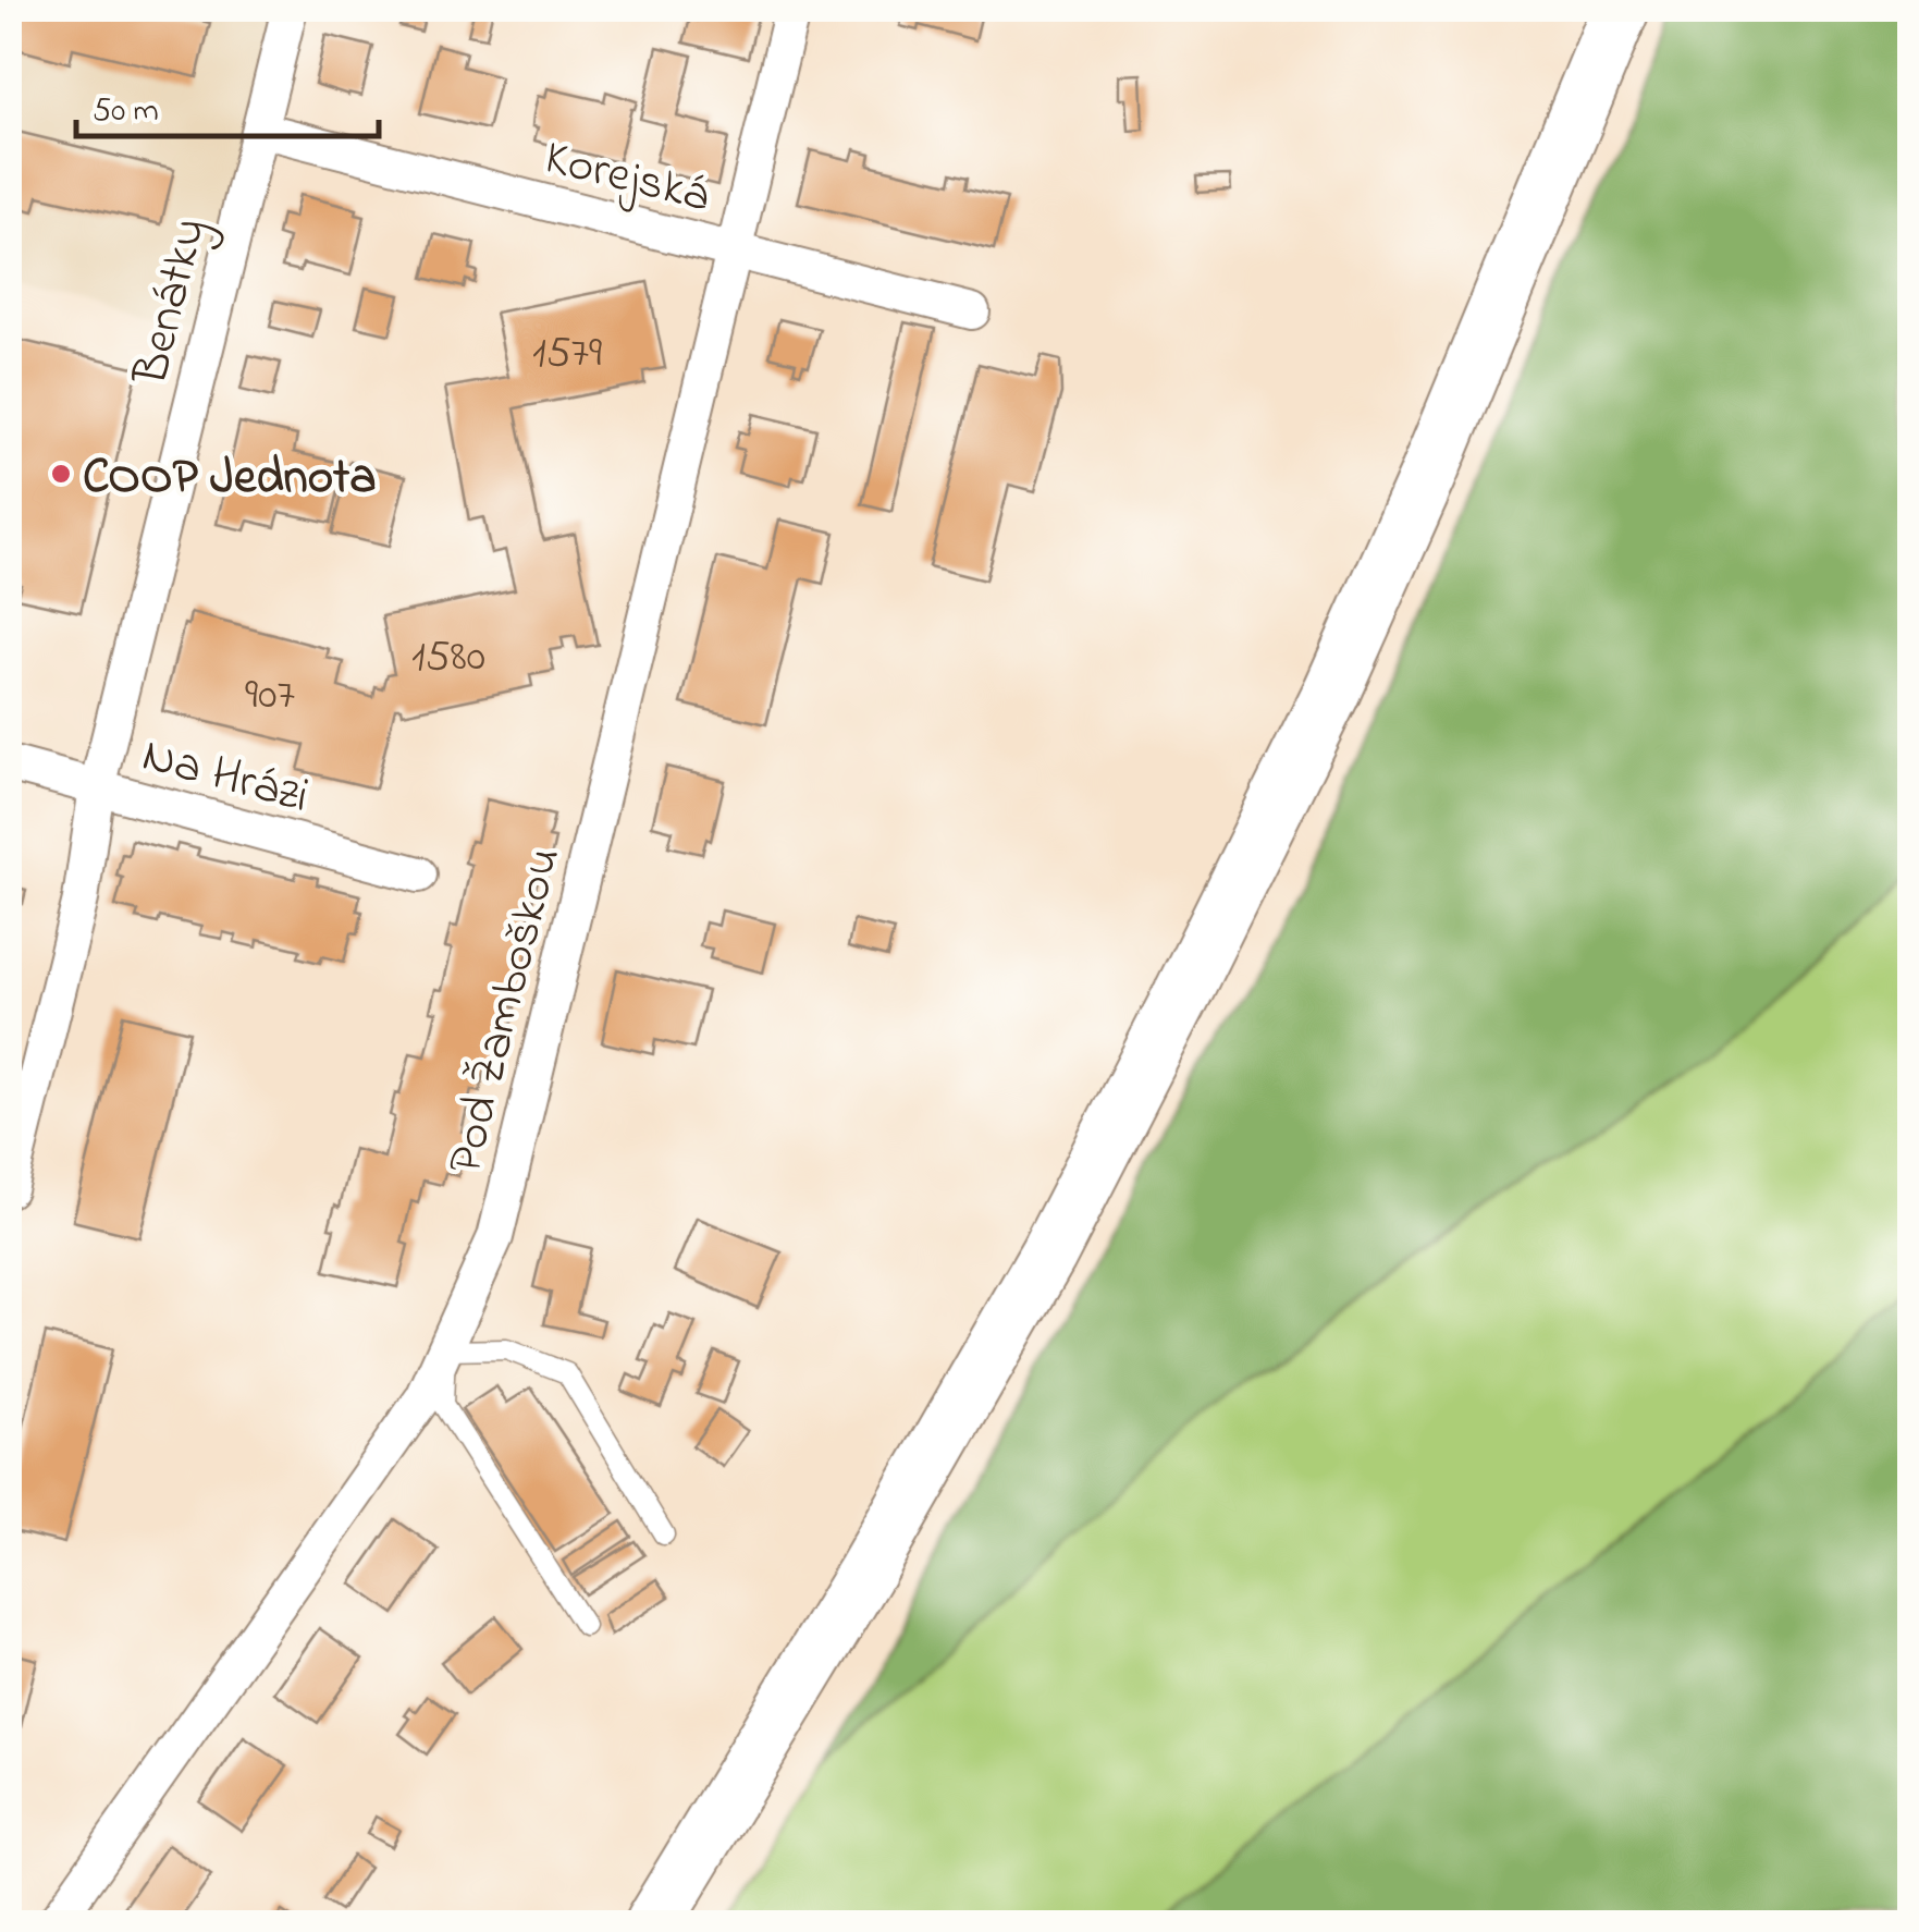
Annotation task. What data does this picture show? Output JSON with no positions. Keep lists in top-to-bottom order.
{
  "streets": {
    "street": [
      "Korejská",
      "Benátky",
      "Na Hrázi",
      "Pod Žamboškou"
    ]
  },
  "crossings": [
    ["Korejská", "Benátky"],
    ["Korejská", "Pod Žamboškou"],
    ["Benátky", "Na Hrázi"]
  ],
  "places": ["COOP Jednota"],
  "house_numbers": ["1579", "1580", "907"],
  "scale_bar": "50 m"
}
